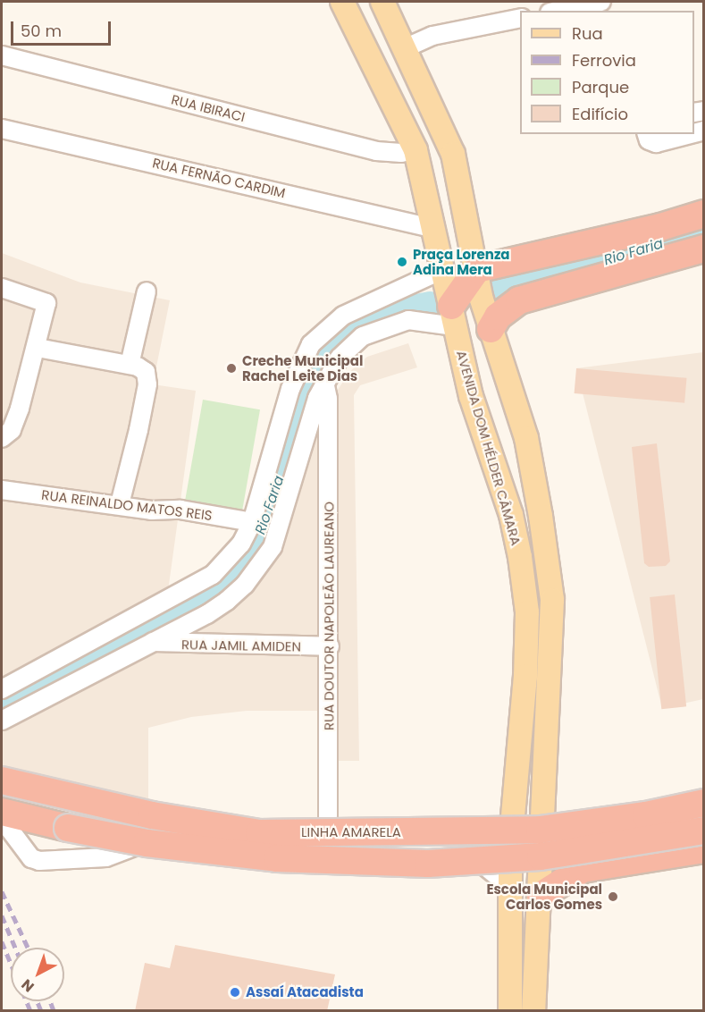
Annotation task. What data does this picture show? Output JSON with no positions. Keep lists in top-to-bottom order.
{
  "streets": {
    "highway": ["LINHA AMARELA"],
    "main road": ["AVENIDA DOM HÉLDER CÂMARA"],
    "street": [
      "RUA IBIRACI",
      "RUA FERNÃO CARDIM",
      "RUA REINALDO MATOS REIS",
      "RUA DOUTOR NAPOLEÃO LAUREANO",
      "RUA JAMIL AMIDEN"
    ]
  },
  "crossings": [
    ["RUA IBIRACI", "AVENIDA DOM HÉLDER CÂMARA"],
    ["RUA FERNÃO CARDIM", "AVENIDA DOM HÉLDER CÂMARA"],
    ["RUA DOUTOR NAPOLEÃO LAUREANO", "RUA JAMIL AMIDEN"]
  ],
  "water": ["Rio Faria"],
  "places": [
    "Praça Lorenza Adina Mera",
    "Creche Municipal Rachel Leite Dias",
    "Escola Municipal Carlos Gomes",
    "Assaí Atacadista"
  ],
  "legend": [
    "Rua",
    "Ferrovia",
    "Parque",
    "Edifício"
  ],
  "scale_bar": "50 m",
  "north": "bottom left"
}
